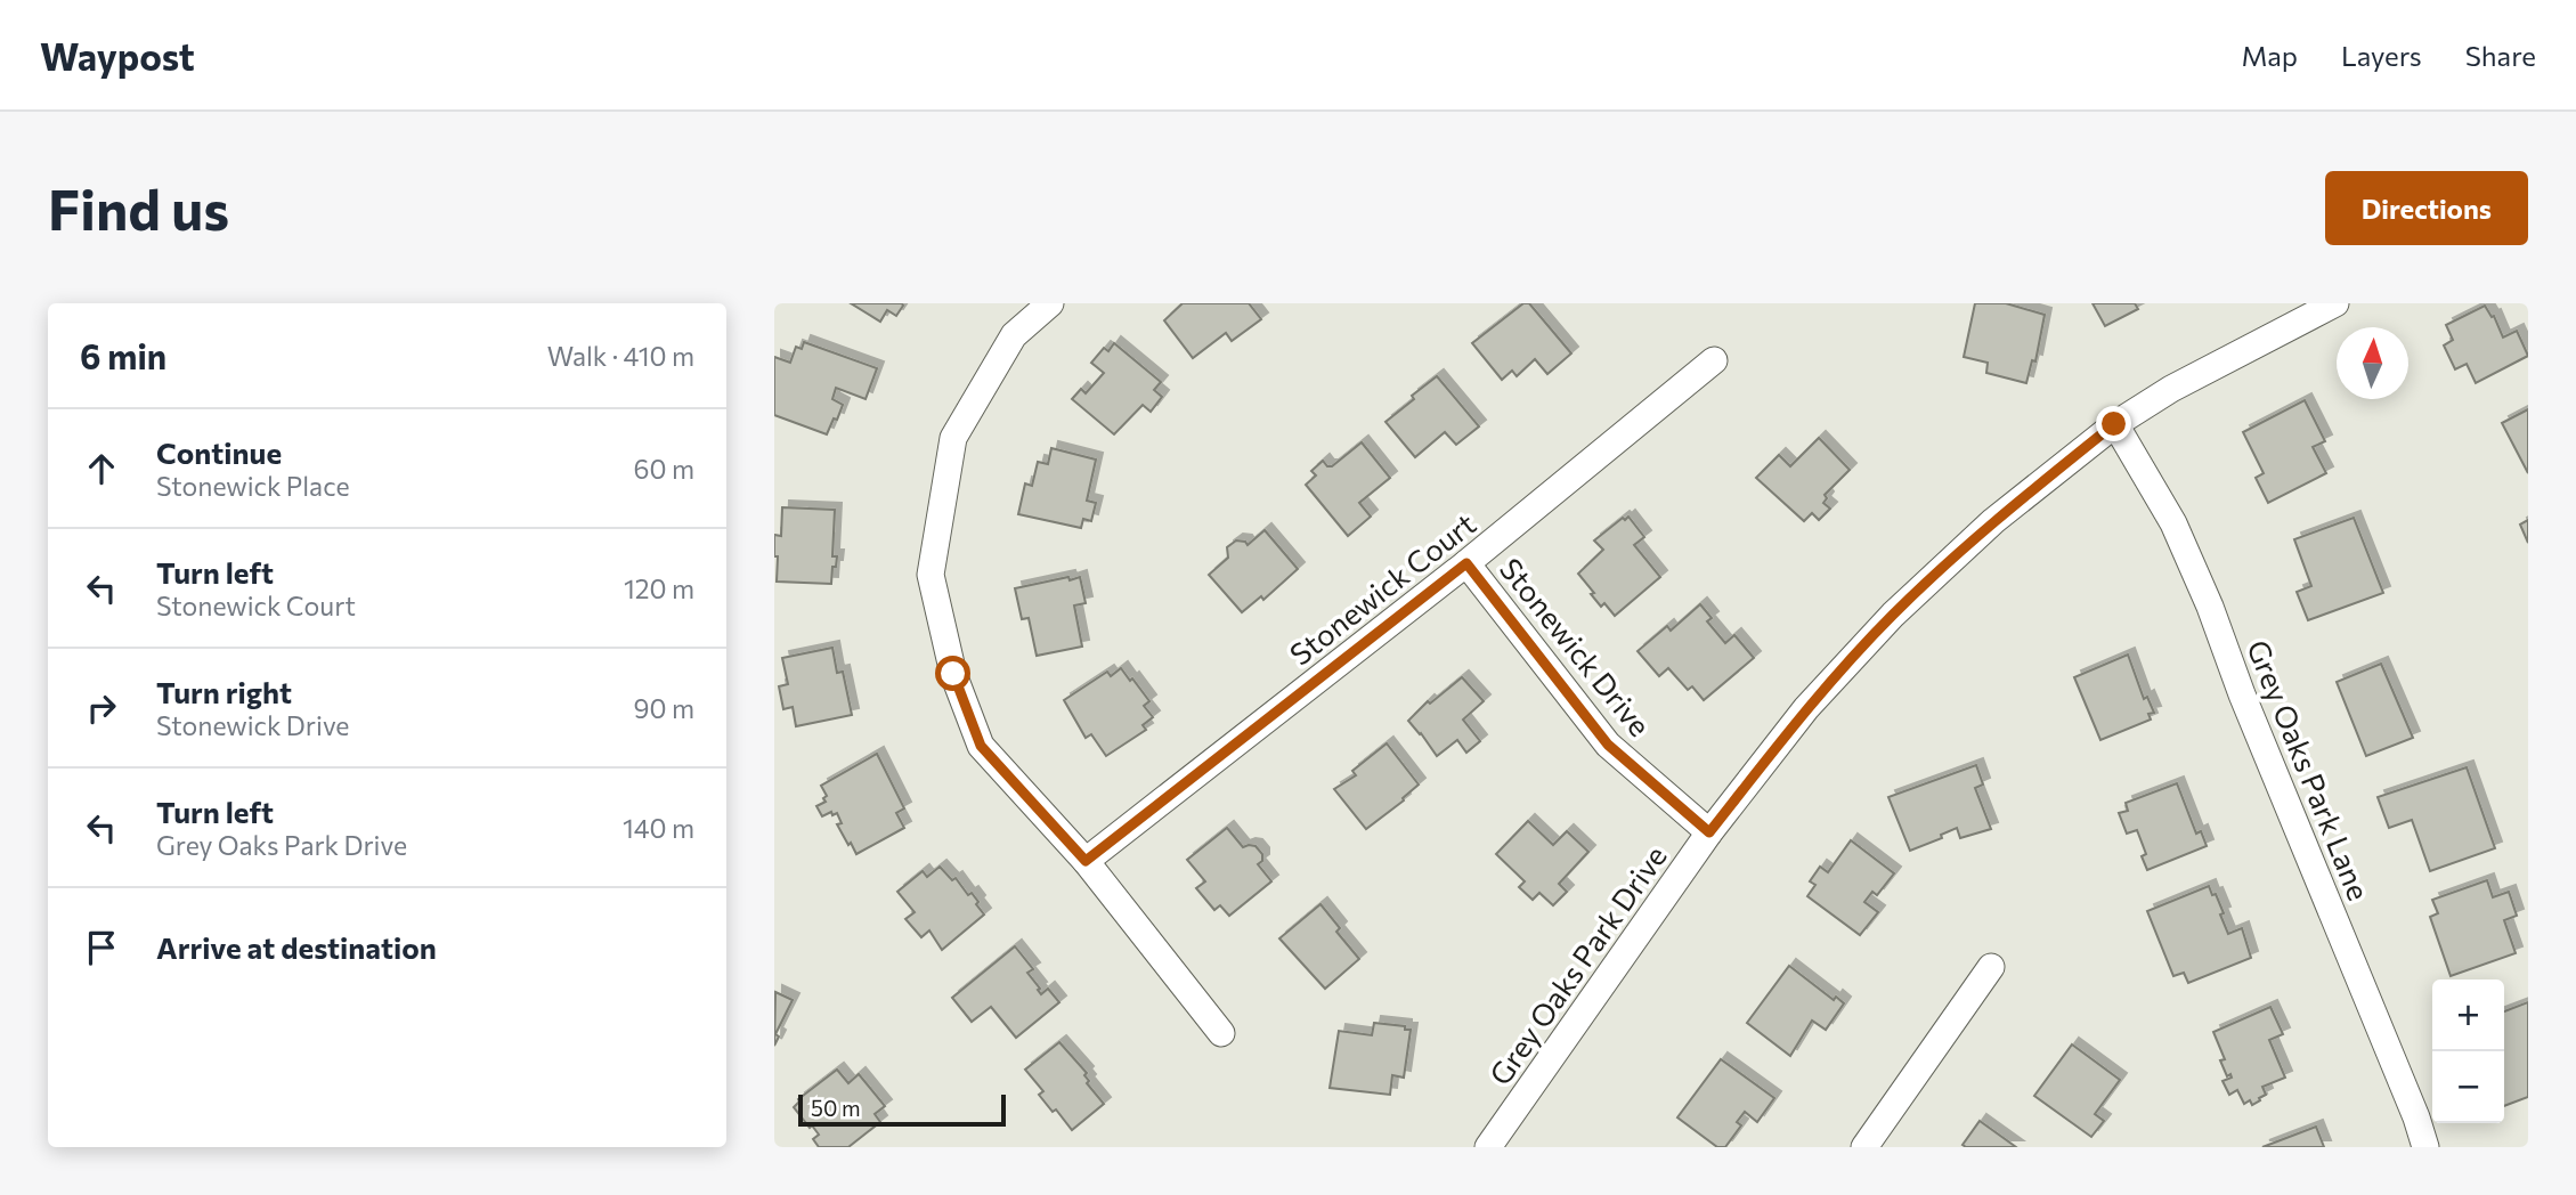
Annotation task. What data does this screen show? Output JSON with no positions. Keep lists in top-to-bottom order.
{
  "streets": {
    "street": [
      "Stonewick Court",
      "Stonewick Drive",
      "Grey Oaks Park Lane",
      "Grey Oaks Park Drive"
    ]
  },
  "crossings": [
    ["Stonewick Court", "Stonewick Drive"],
    ["Stonewick Drive", "Grey Oaks Park Drive"],
    ["Grey Oaks Park Lane", "Grey Oaks Park Drive"]
  ],
  "scale_bar": "50 m",
  "north": "top",
  "page": {
    "header": "Waypost",
    "nav": ["Map", "Layers", "Share"],
    "buttons": "Directions",
    "title": "Find us",
    "heading": ["6 min", "Walk · 410 m"],
    "list": [
      ["Continue", "Stonewick Place", "60 m"],
      ["Turn left", "Stonewick Court", "120 m"],
      ["Turn right", "Stonewick Drive", "90 m"],
      ["Turn left", "Grey Oaks Park Drive", "140 m"],
      "Arrive at destination"
    ],
    "map_buttons": ["+", "−"],
    "scale": "50 m"
  }
}
